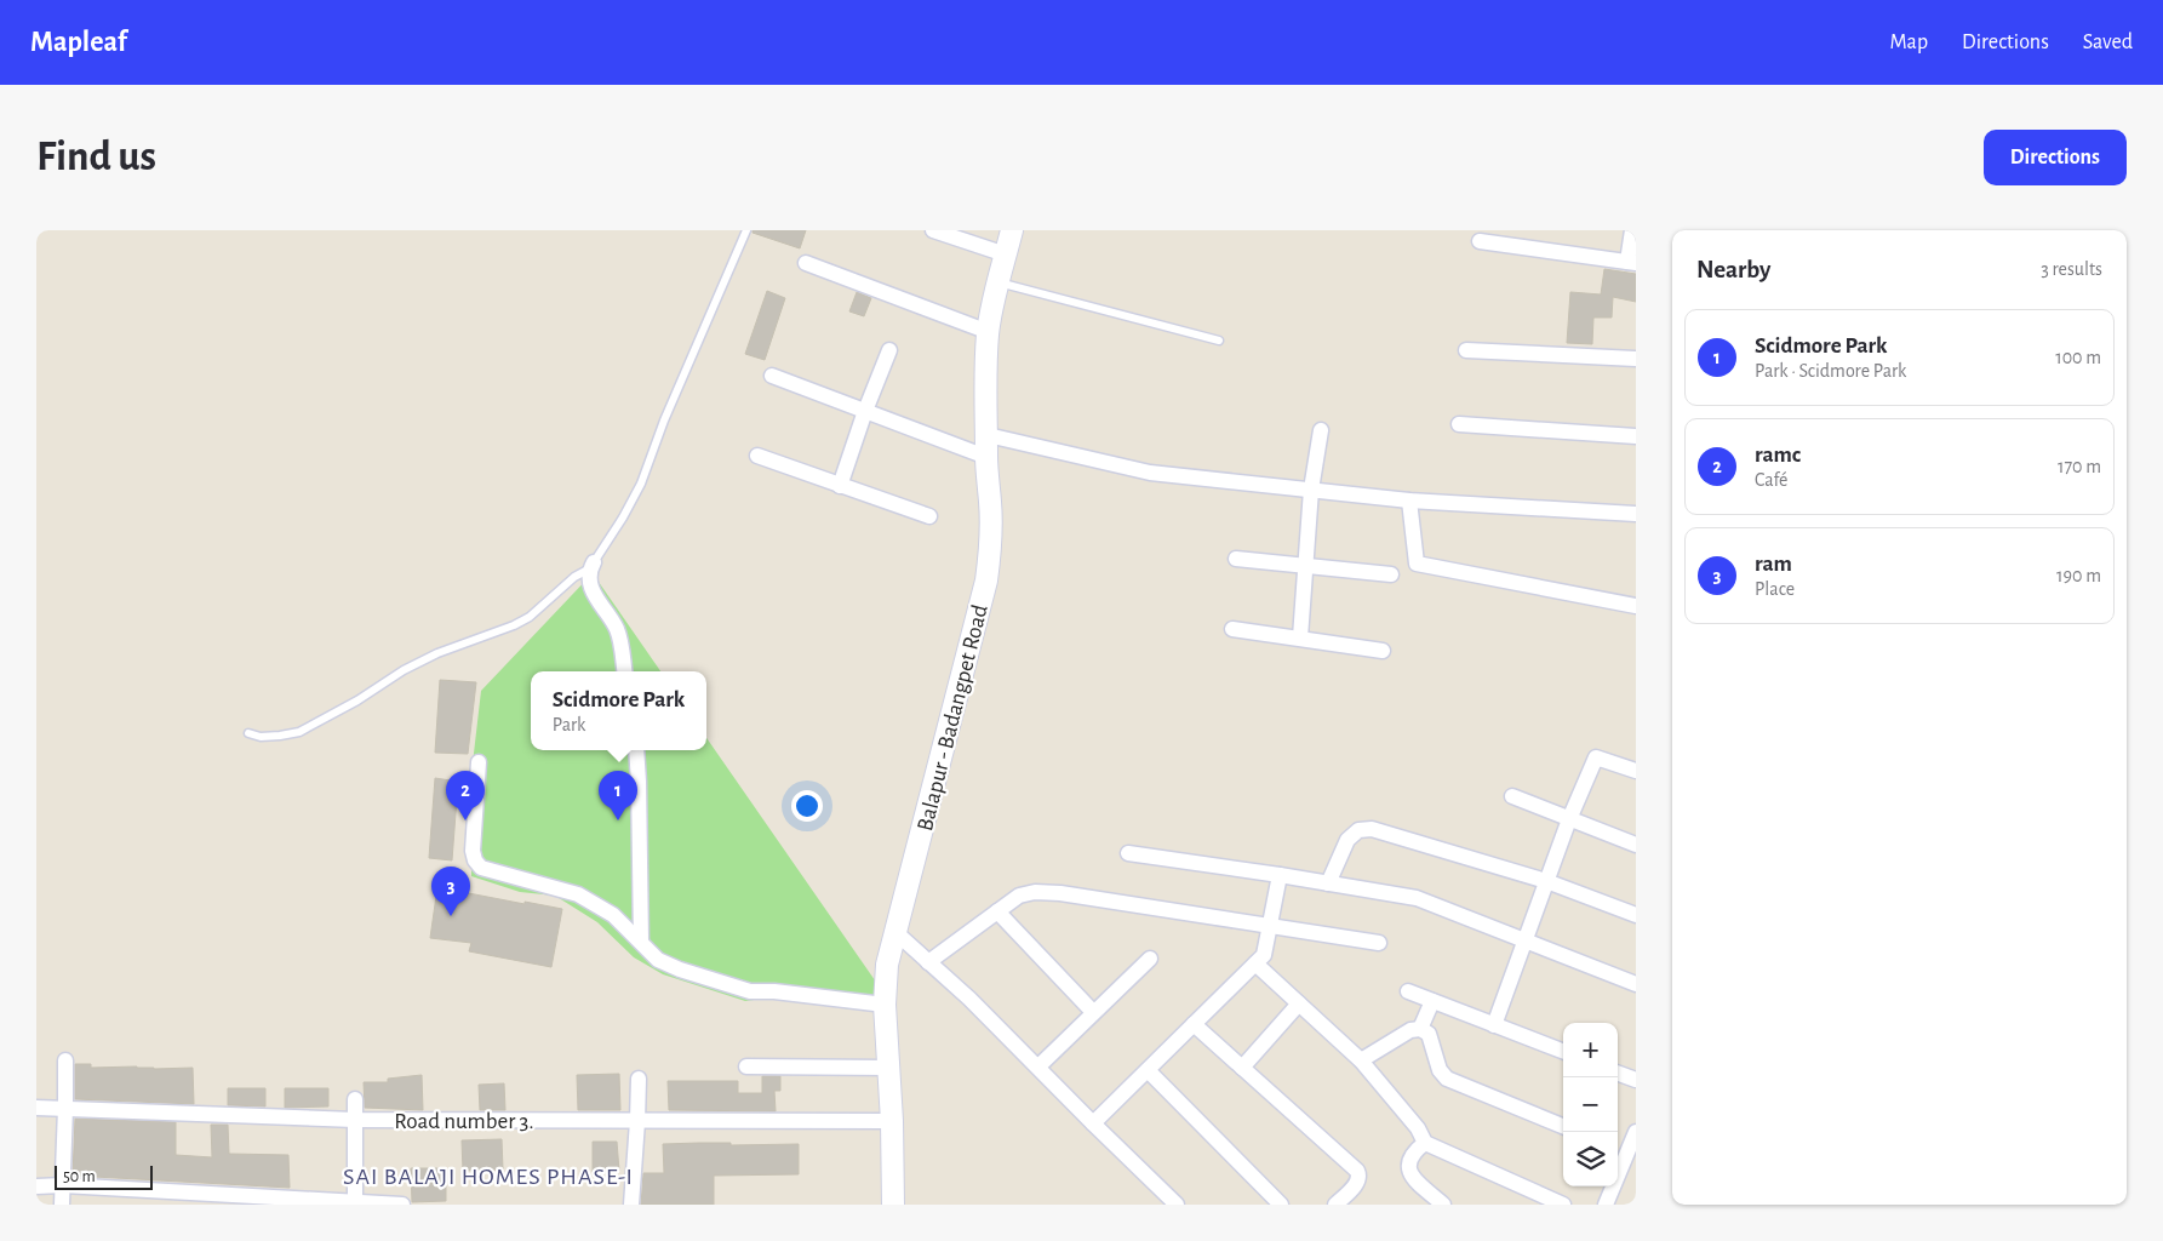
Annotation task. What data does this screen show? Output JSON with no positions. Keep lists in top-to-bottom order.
{
  "streets": {
    "street": ["Balapur - Badangpet Road", "Road number 3."]
  },
  "crossings": [
    ["Balapur - Badangpet Road", "Road number 3."]
  ],
  "districts": ["SAI BALAJI HOMES PHASE-I"],
  "scale_bar": "50 m",
  "page": {
    "header": "Mapleaf",
    "nav": ["Map", "Directions", "Saved"],
    "buttons": "Directions",
    "title": "Find us",
    "heading": ["Nearby", "3 results"],
    "list": [
      {
        "mark": "1",
        "name": "Scidmore Park",
        "note": "Park · Scidmore Park",
        "value": "100 m"
      },
      {
        "mark": "2",
        "name": "ramc",
        "note": "Café",
        "value": "170 m"
      },
      {
        "mark": "3",
        "name": "ram",
        "note": "Place",
        "value": "190 m"
      }
    ],
    "popup": ["Scidmore Park", "Park"],
    "pins": ["1", "2", "3"],
    "map_buttons": ["+", "−"],
    "scale": "50 m"
  }
}
